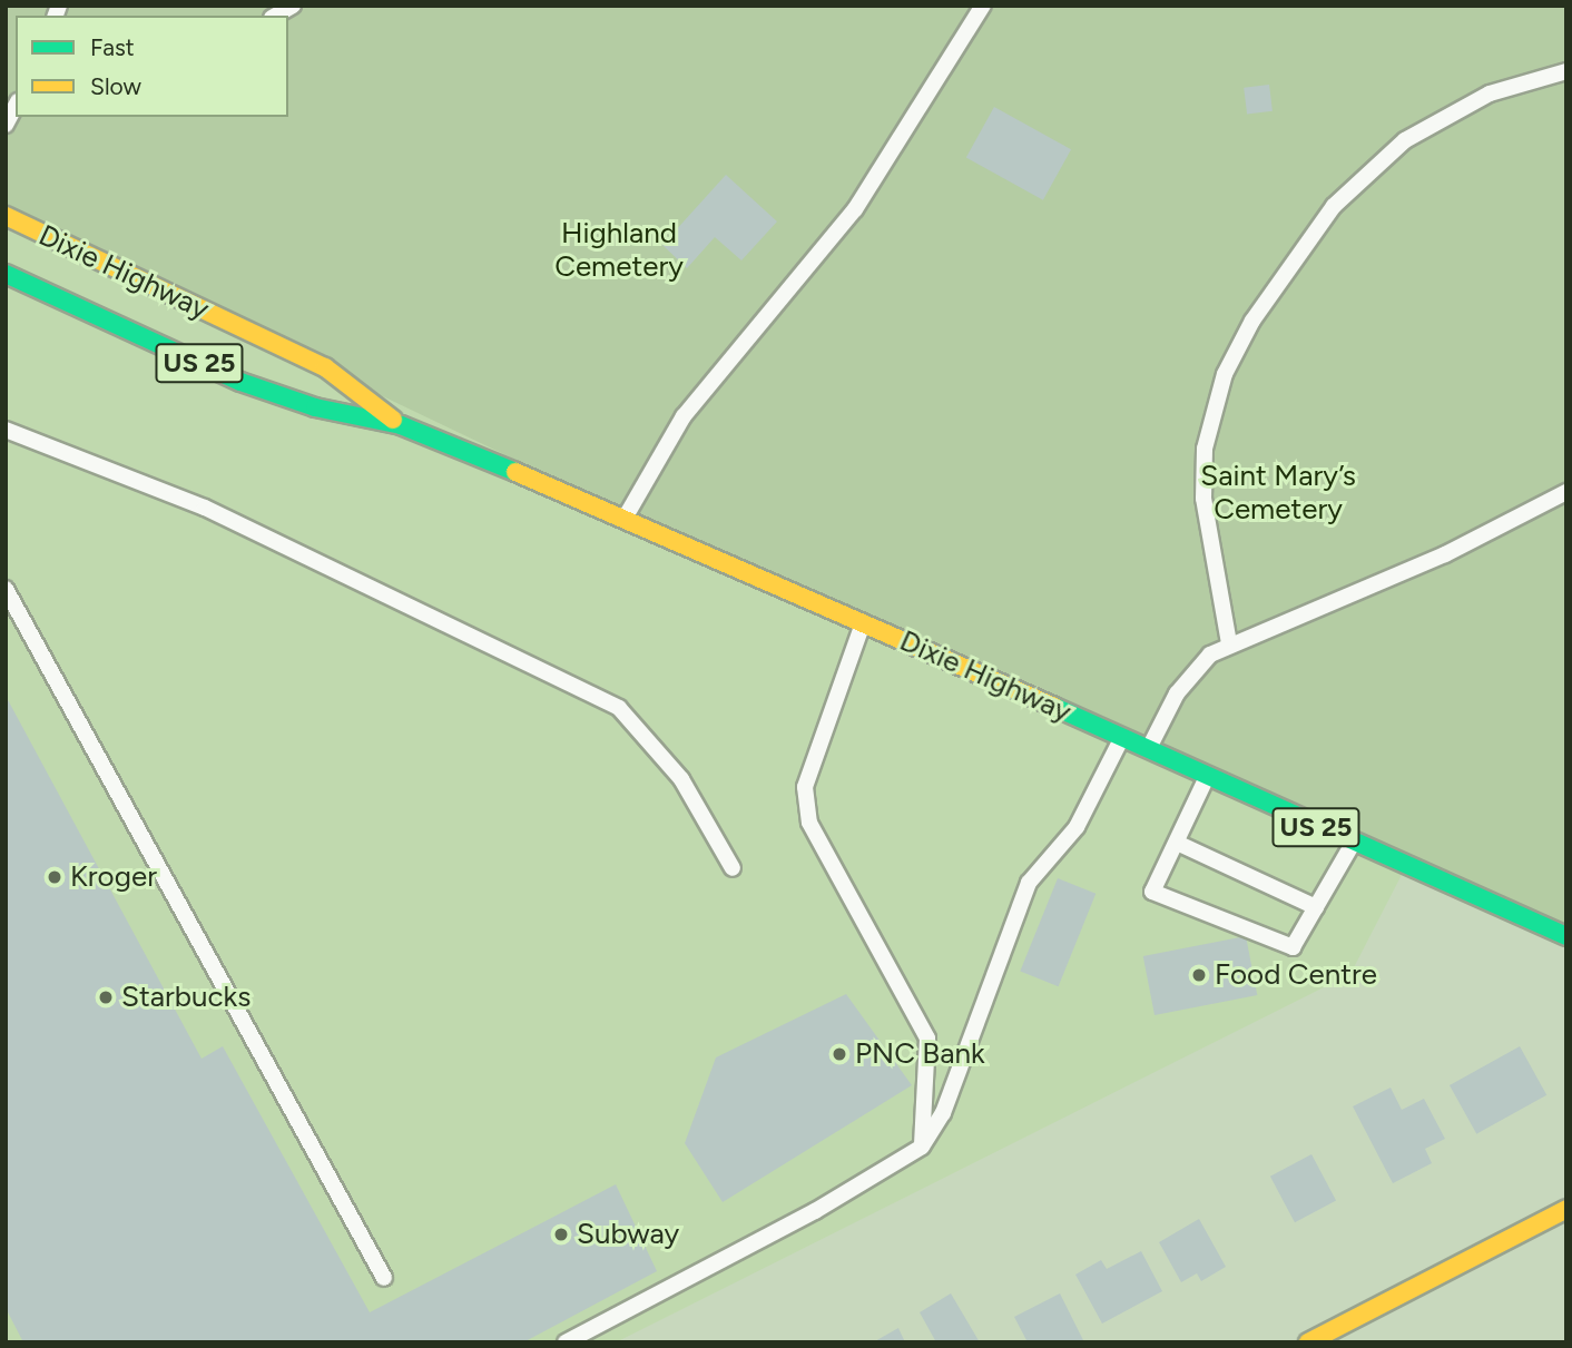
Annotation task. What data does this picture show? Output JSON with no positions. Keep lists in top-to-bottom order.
{
  "streets": {
    "main road": ["Dixie Highway", "US 25"]
  },
  "parks": ["Highland Cemetery", "Saint Mary’s Cemetery"],
  "places": [
    "Kroger",
    "Food Centre",
    "Starbucks",
    "PNC Bank",
    "Subway"
  ],
  "legend": ["Fast", "Slow"]
}
